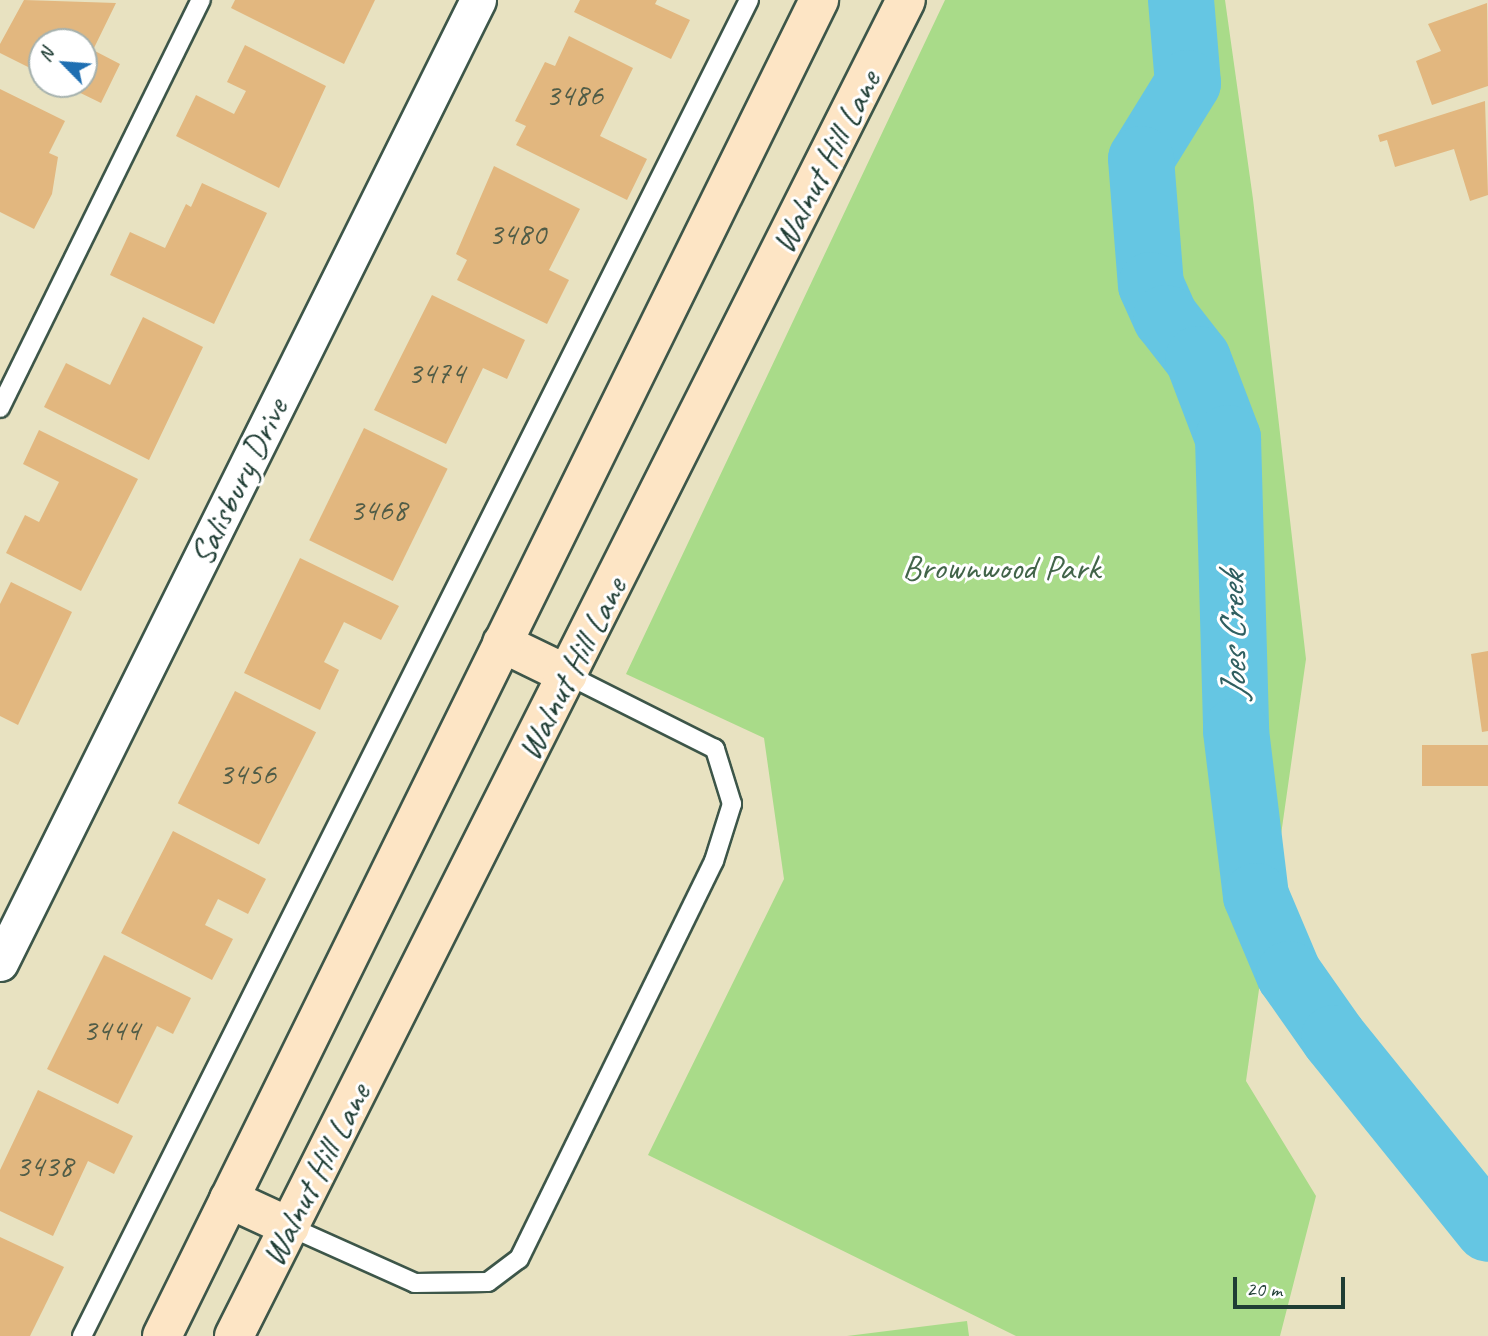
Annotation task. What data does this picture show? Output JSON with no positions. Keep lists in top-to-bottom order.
{
  "streets": {
    "main road": ["Walnut Hill Lane"],
    "street": ["Salisbury Drive"]
  },
  "water": ["Joes Creek"],
  "parks": ["Brownwood Park"],
  "house_numbers": [
    "3486",
    "3480",
    "3474",
    "3468",
    "3456",
    "3444",
    "3438"
  ],
  "scale_bar": "20 m",
  "north": "top left"
}
